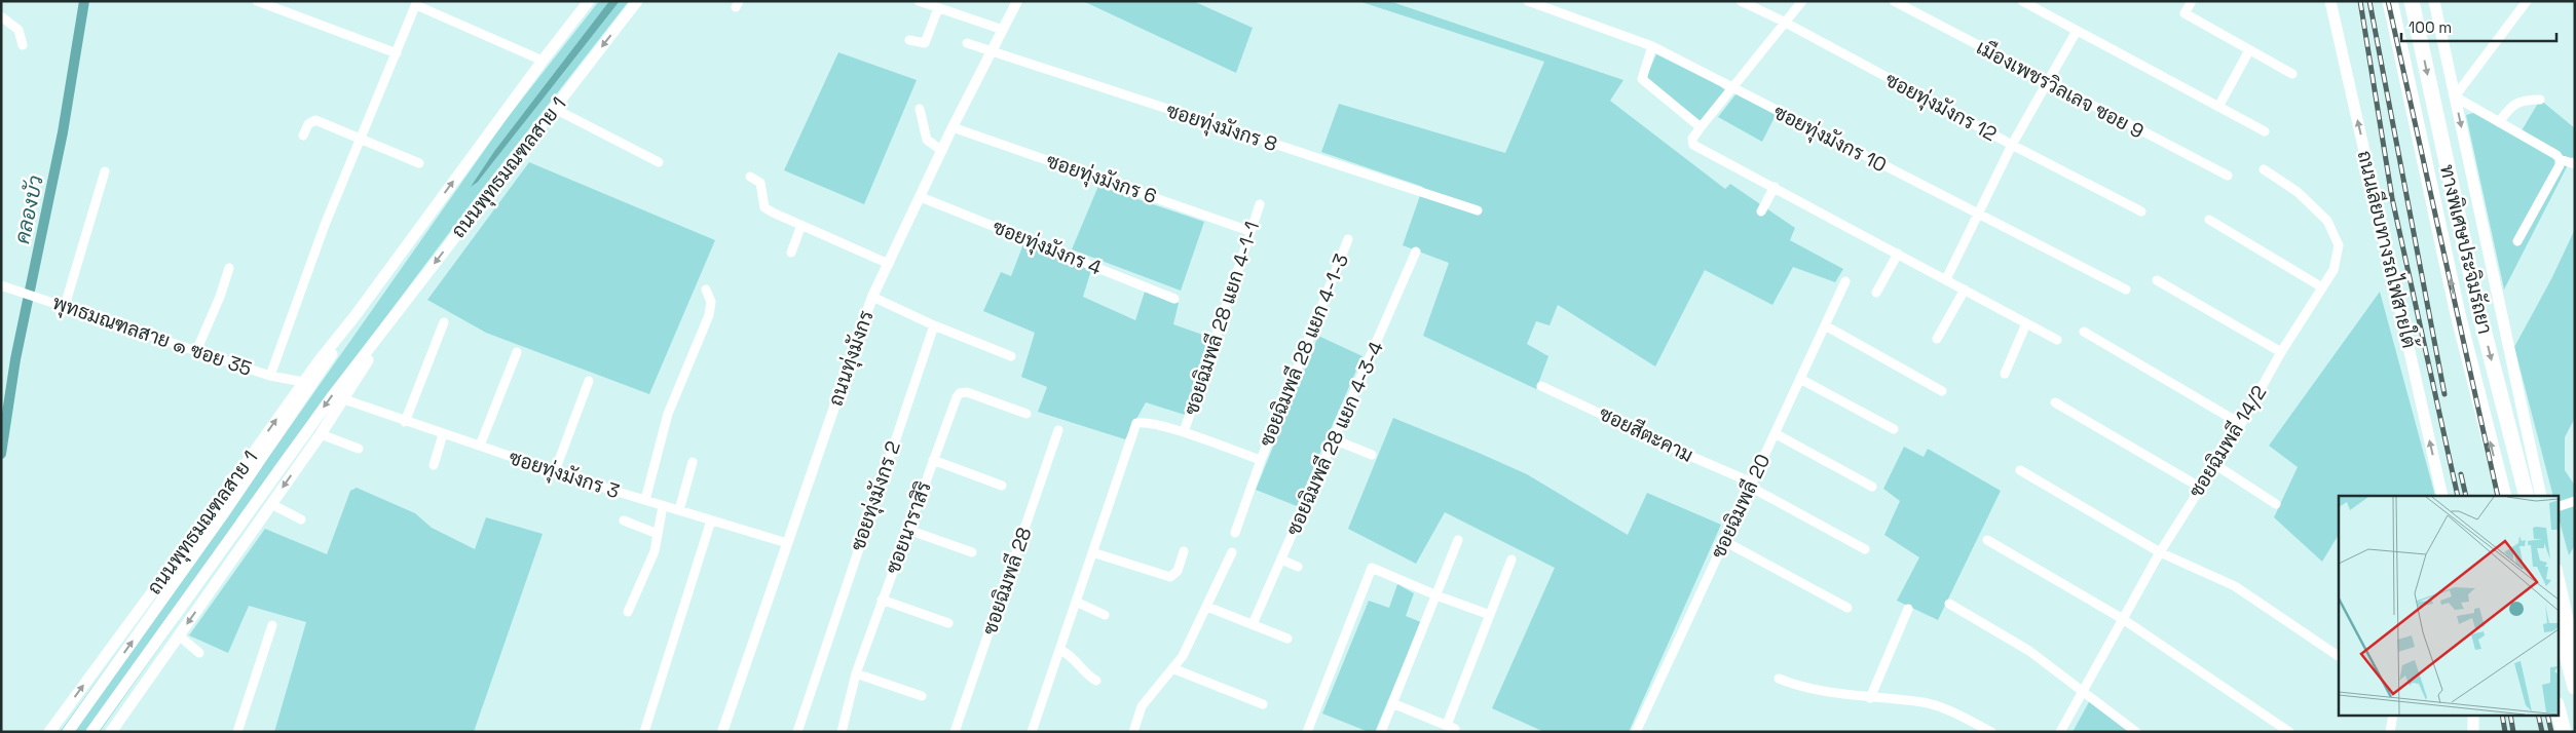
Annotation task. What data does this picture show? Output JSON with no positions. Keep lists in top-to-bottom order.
{
  "streets": {
    "highway": ["ทางพิเศษประจิมรัถยา"],
    "main road": ["ถนนพุทธมณฑลสาย 1", "ถนนเลียบทางรถไฟสายใต้"],
    "street": [
      "เมืองเพชรวิลเลจ ซอย 9",
      "ซอยทุ่งมังกร 12",
      "ซอยทุ่งมังกร 8",
      "ซอยทุ่งมังกร 10",
      "ซอยทุ่งมังกร 6",
      "ซอยทุ่งมังกร 4",
      "ซอยฉิมพลี 28 แยก 4-1-1",
      "พุทธมณฑลสาย ๑ ซอย 35",
      "ซอยฉิมพลี 28 แยก 4-1-3",
      "ถนนทุ่งมังกร",
      "ซอยสีตะคาม",
      "ซอยฉิมพลี 28 แยก 4-3-4",
      "ซอยฉิมพลี 14/2",
      "ซอยทุ่งมังกร 3",
      "ซอยทุ่งมังกร 2",
      "ซอยฉิมพลี 20",
      "ซอยนาราสิริ",
      "ซอยฉิมพลี 28"
    ]
  },
  "crossings": [
    ["ซอยทุ่งมังกร 8", "ถนนทุ่งมังกร"],
    ["ถนนพุทธมณฑลสาย 1", "พุทธมณฑลสาย ๑ ซอย 35"],
    ["ถนนพุทธมณฑลสาย 1", "ซอยทุ่งมังกร 3"],
    ["ซอยทุ่งมังกร 6", "ซอยฉิมพลี 28 แยก 4-1-1"],
    ["ซอยทุ่งมังกร 6", "ถนนทุ่งมังกร"],
    ["ซอยทุ่งมังกร 4", "ถนนทุ่งมังกร"],
    ["ถนนทุ่งมังกร", "ซอยทุ่งมังกร 3"],
    ["ซอยสีตะคาม", "ซอยฉิมพลี 20"]
  ],
  "water": ["คลองบัว"],
  "scale_bar": "100 m"
}
